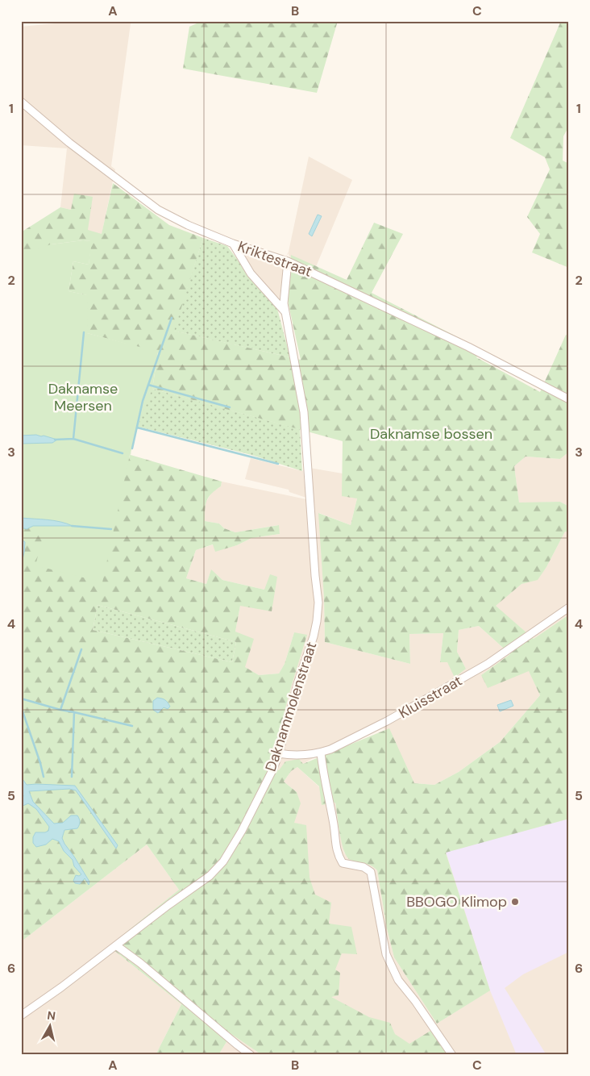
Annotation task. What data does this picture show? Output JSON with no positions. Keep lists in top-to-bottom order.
{
  "streets": {
    "street": ["Kriktestraat", "Kluisstraat", "Daknammolenstraat"]
  },
  "crossings": [
    ["Kriktestraat", "Daknammolenstraat"],
    ["Kluisstraat", "Daknammolenstraat"]
  ],
  "parks": ["Daknamse Meersen", "Daknamse bossen"],
  "places": ["BBOGO Klimop"],
  "north": "top",
  "grid": {
    "columns": ["A", "B", "C"],
    "rows": [
      "1",
      "2",
      "3",
      "4",
      "5",
      "6"
    ]
  }
}
